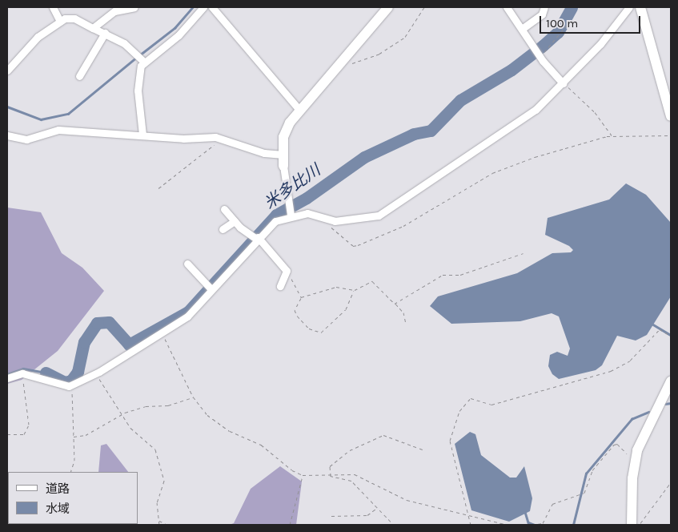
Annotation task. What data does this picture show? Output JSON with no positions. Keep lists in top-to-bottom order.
{
  "water": ["米多比川"],
  "legend": ["道路", "水域"],
  "scale_bar": "100 m"
}
